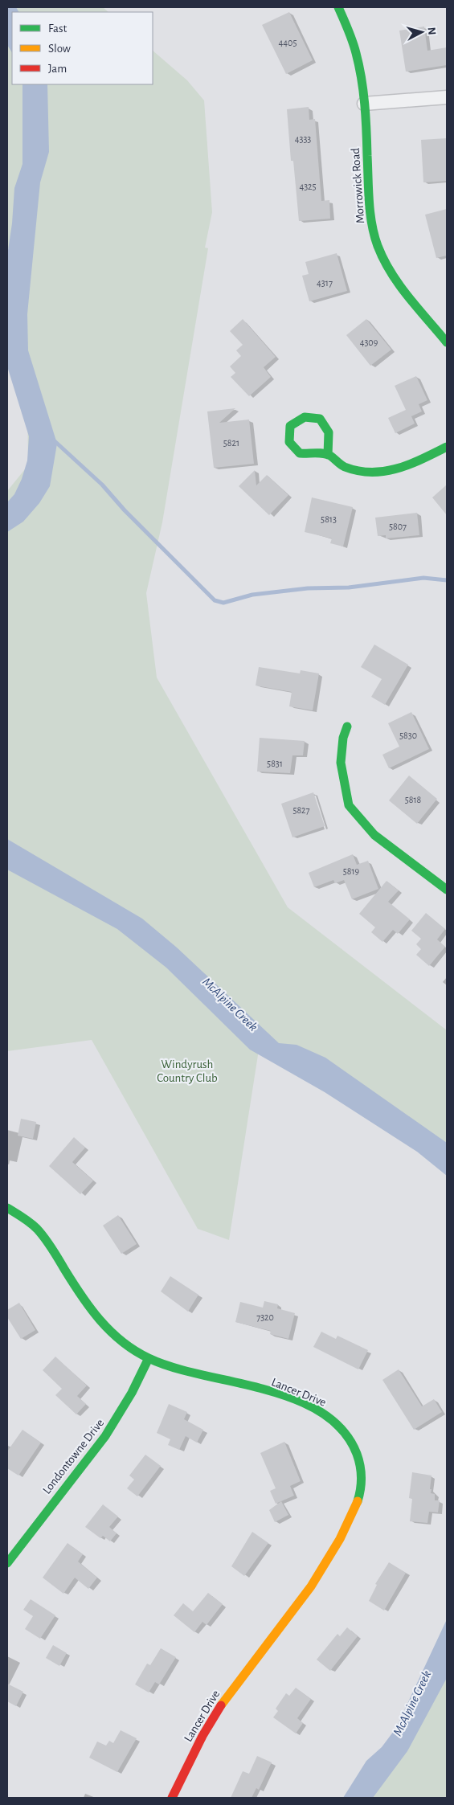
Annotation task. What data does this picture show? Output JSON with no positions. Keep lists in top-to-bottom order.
{
  "streets": {
    "street": ["Morrowick Road", "Lancer Drive", "Londontowne Drive"]
  },
  "crossings": [
    ["Lancer Drive", "Londontowne Drive"]
  ],
  "water": ["McAlpine Creek"],
  "parks": ["Windyrush Country Club"],
  "house_numbers": [
    "4405",
    "4333",
    "4325",
    "4317",
    "4309",
    "5821",
    "5813",
    "5807",
    "5830",
    "5831",
    "5818",
    "5827",
    "5819",
    "7320"
  ],
  "legend": ["Fast", "Slow", "Jam"],
  "north": "right"
}
